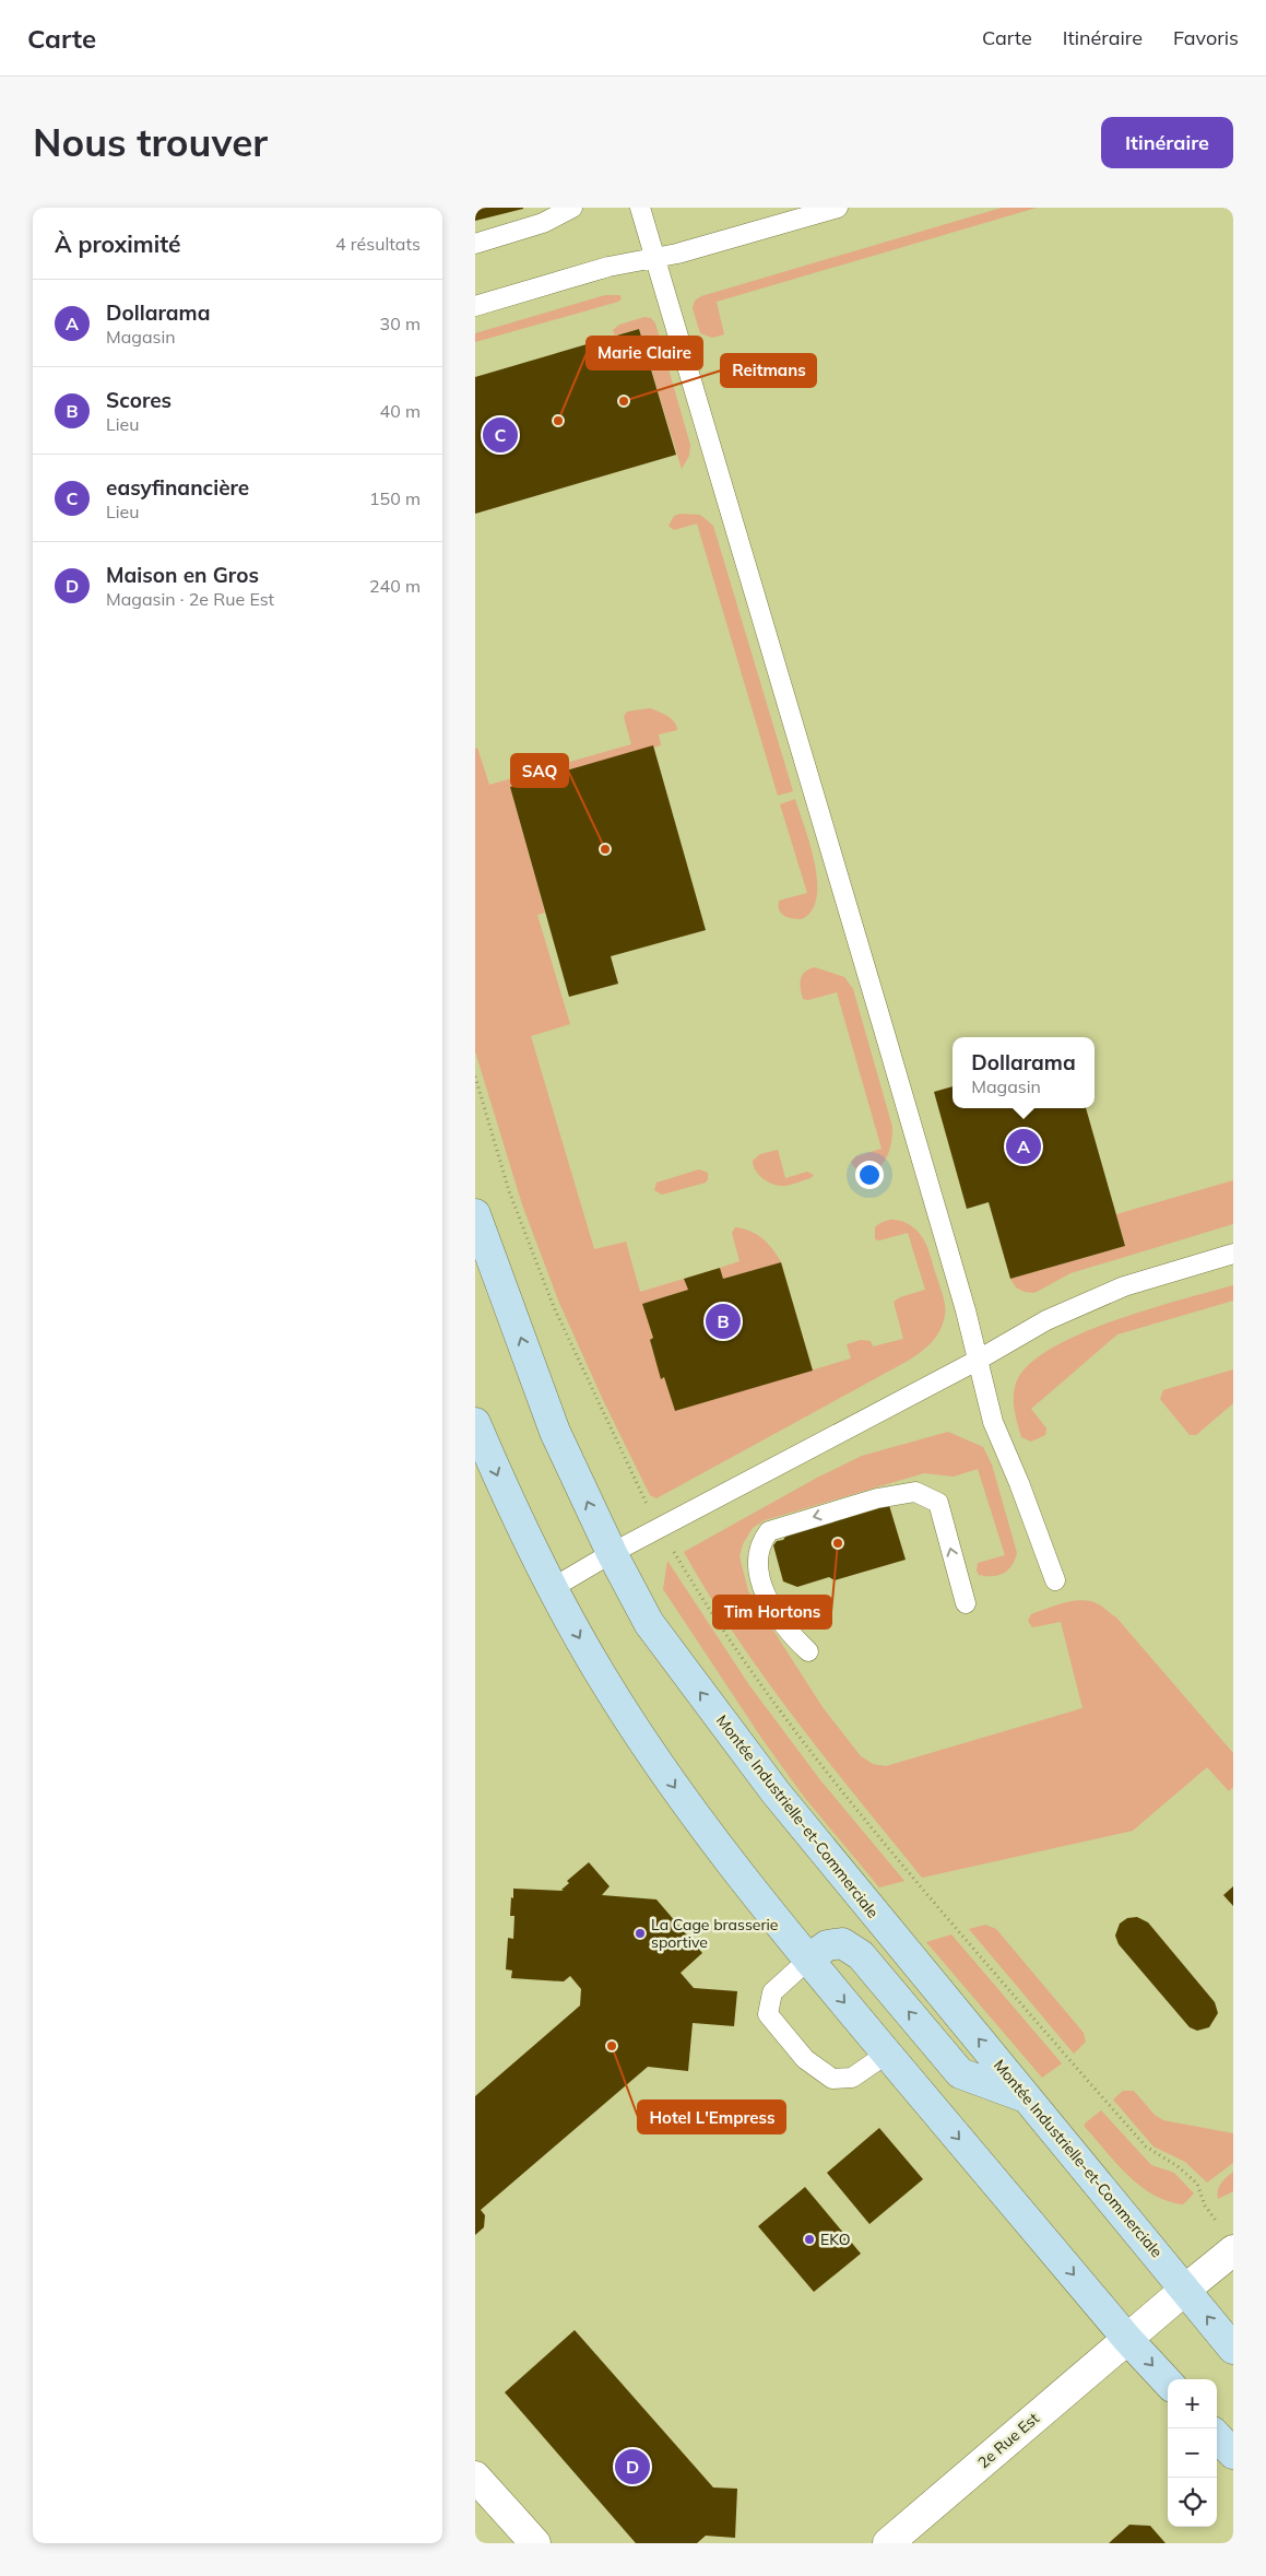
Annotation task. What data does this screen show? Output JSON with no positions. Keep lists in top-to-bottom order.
{
  "streets": {
    "main road": ["Montée Industrielle-et-Commerciale"],
    "street": ["2e Rue Est"]
  },
  "crossings": [
    ["Montée Industrielle-et-Commerciale", "2e Rue Est"]
  ],
  "places": [
    "Reitmans",
    "Marie Claire",
    "SAQ",
    "Tim Hortons",
    "La Cage brasserie sportive",
    "Hotel L'Empress",
    "EKO"
  ],
  "page": {
    "header": "Carte",
    "nav": ["Carte", "Itinéraire", "Favoris"],
    "buttons": "Itinéraire",
    "title": "Nous trouver",
    "heading": ["À proximité", "4 résultats"],
    "list": [
      {
        "mark": "A",
        "name": "Dollarama",
        "note": "Magasin",
        "value": "30 m"
      },
      {
        "mark": "B",
        "name": "Scores",
        "note": "Lieu",
        "value": "40 m"
      },
      {
        "mark": "C",
        "name": "easyfinancière",
        "note": "Lieu",
        "value": "150 m"
      },
      {
        "mark": "D",
        "name": "Maison en Gros",
        "note": "Magasin · 2e Rue Est",
        "value": "240 m"
      }
    ],
    "pins": [
      "C",
      "A",
      "B",
      "D"
    ],
    "popup": ["Dollarama", "Magasin"],
    "map_buttons": ["+", "−"]
  }
}
